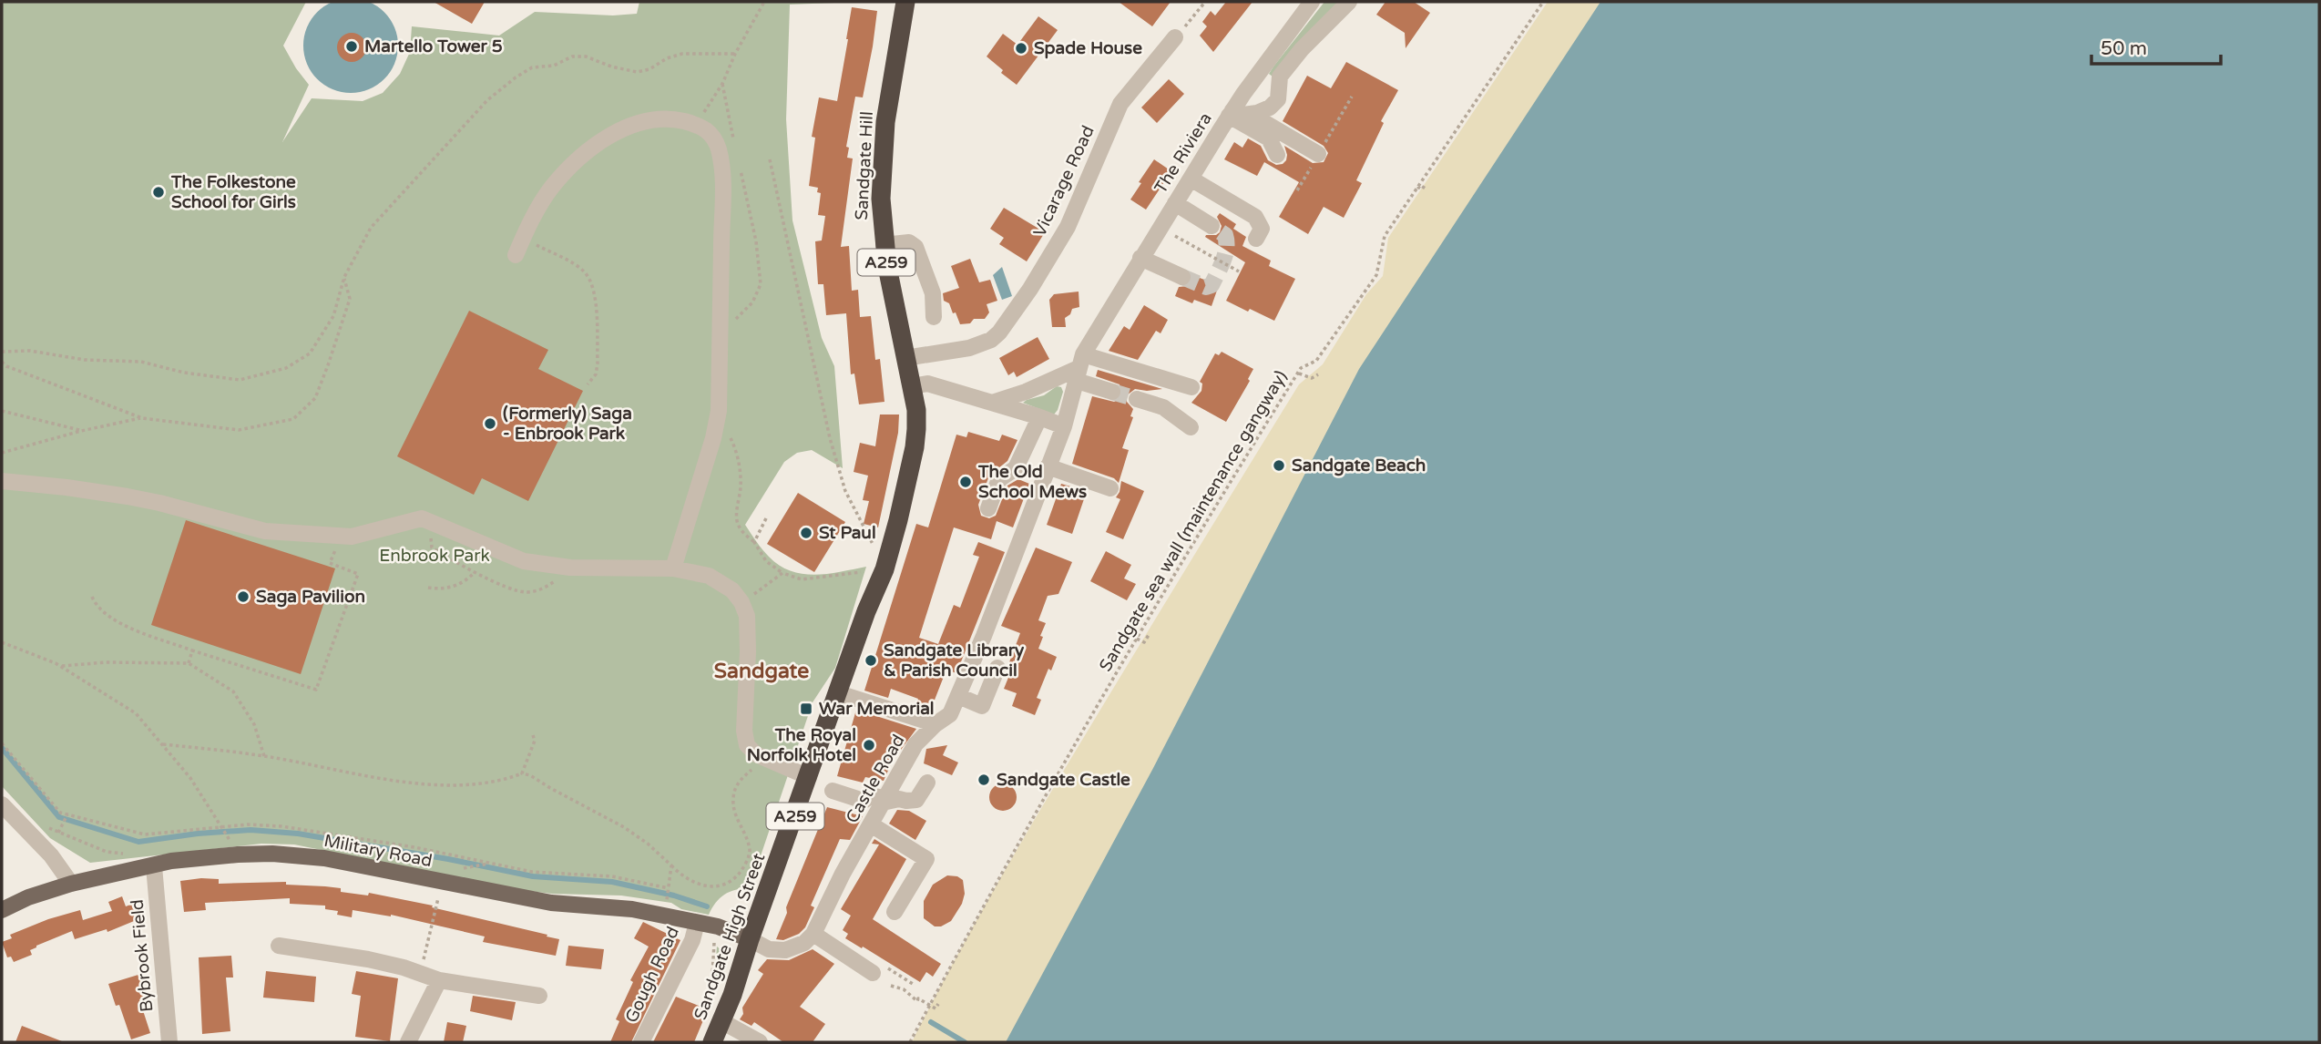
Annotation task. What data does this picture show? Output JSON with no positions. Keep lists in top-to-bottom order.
{
  "streets": {
    "highway": ["Sandgate Hill", "A259", "Sandgate High Street"],
    "main road": ["Military Road"],
    "street": [
      "The Riviera",
      "Vicarage Road",
      "Castle Road",
      "Bybrook Field",
      "Gough Road"
    ],
    "path": ["Sandgate sea wall (maintenance gangway)"]
  },
  "crossings": [
    ["The Riviera", "Castle Road"],
    ["Sandgate Hill", "Vicarage Road"],
    ["Sandgate Hill", "Sandgate High Street"],
    ["Military Road", "Sandgate High Street"],
    ["Military Road", "Bybrook Field"],
    ["Military Road", "Gough Road"]
  ],
  "districts": ["Sandgate"],
  "parks": ["Enbrook Park"],
  "places": {
    "other": [
      "Martello Tower 5",
      "Spade House",
      "The Folkestone School for Girls",
      "(Formerly) Saga - Enbrook Park",
      "Sandgate Beach",
      "The Old School Mews",
      "St Paul",
      "Saga Pavilion",
      "Sandgate Library & Parish Council",
      "The Royal Norfolk Hotel",
      "Sandgate Castle"
    ],
    "transit": ["War Memorial"]
  },
  "scale_bar": "50 m"
}
